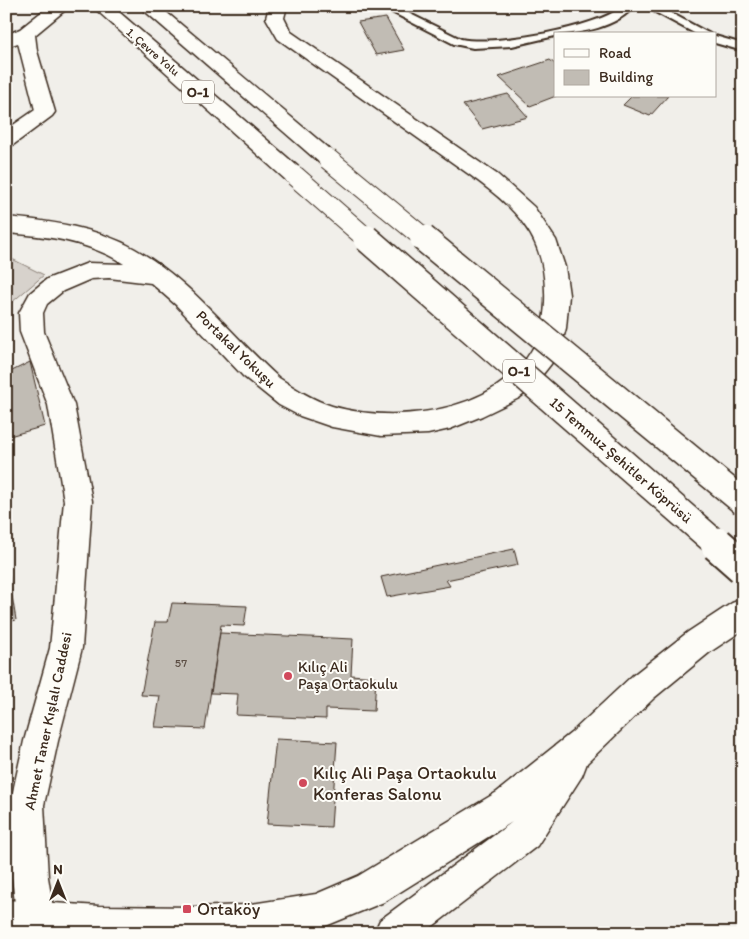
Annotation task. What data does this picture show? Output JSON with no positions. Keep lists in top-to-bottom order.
{
  "streets": {
    "main road": [
      "1. Çevre Yolu",
      "O-1",
      "Portakal Yokuşu",
      "15 Temmuz Şehitler Köprüsü",
      "Ahmet Taner Kışlalı Caddesi"
    ]
  },
  "crossings": [
    ["1. Çevre Yolu", "15 Temmuz Şehitler Köprüsü"],
    ["Portakal Yokuşu", "Ahmet Taner Kışlalı Caddesi"]
  ],
  "places": {
    "other": ["Kılıç Ali Paşa Ortaokulu", "Kılıç Ali Paşa Ortaokulu Konferas Salonu"],
    "transit": ["Ortaköy"]
  },
  "house_numbers": ["57"],
  "legend": ["Road", "Building"],
  "north": "top"
}
